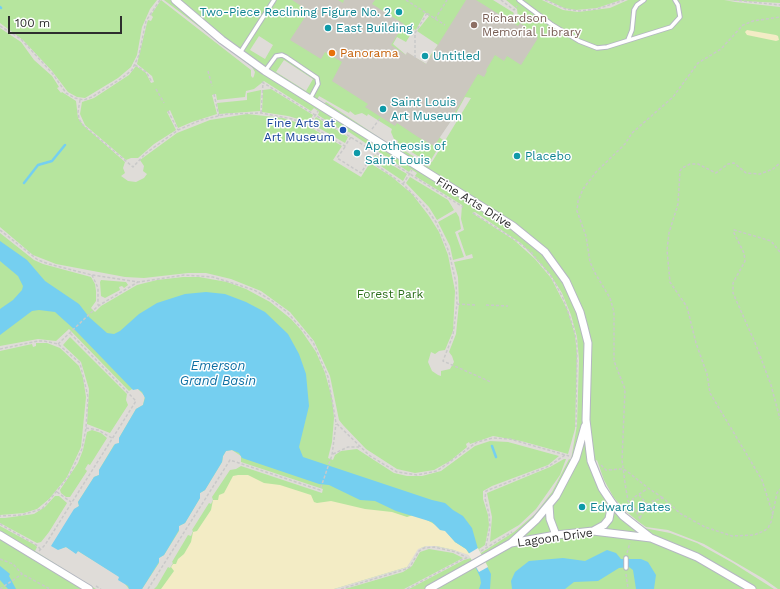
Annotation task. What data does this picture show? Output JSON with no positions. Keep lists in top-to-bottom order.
{
  "streets": {
    "street": ["Fine Arts Drive", "Lagoon Drive"]
  },
  "crossings": [
    ["Fine Arts Drive", "Lagoon Drive"]
  ],
  "water": ["Emerson Grand Basin"],
  "parks": ["Forest Park"],
  "places": [
    "Two-Piece Reclining Figure No. 2",
    "Richardson Memorial Library",
    "East Building",
    "Panorama",
    "Untitled",
    "Saint Louis Art Museum",
    "Fine Arts at Art Museum",
    "Apotheosis of Saint Louis",
    "Placebo",
    "Edward Bates"
  ],
  "scale_bar": "100 m"
}
